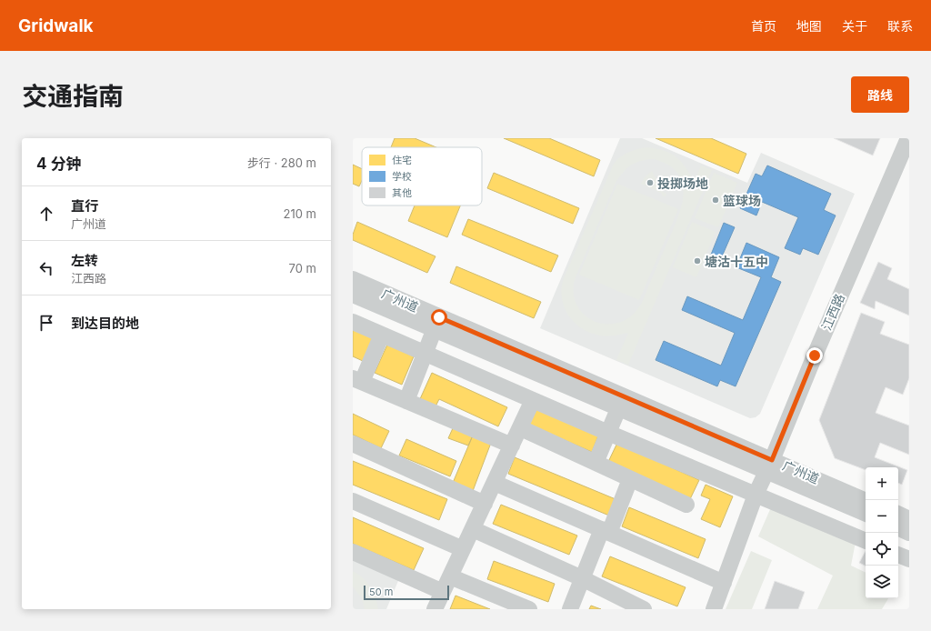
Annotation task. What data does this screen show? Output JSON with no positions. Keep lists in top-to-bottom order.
{
  "streets": {
    "street": ["广州道", "江西路"]
  },
  "crossings": [
    ["广州道", "江西路"]
  ],
  "places": ["投掷场地", "篮球场", "塘沽十五中"],
  "legend": ["住宅", "学校", "其他"],
  "scale_bar": "50 m",
  "page": {
    "header": "Gridwalk",
    "nav": [
      "首页",
      "地图",
      "关于",
      "联系"
    ],
    "title": "交通指南",
    "buttons": "路线",
    "heading": ["4 分钟", "步行 · 280 m"],
    "list": [
      ["直行", "广州道", "210 m"],
      ["左转", "江西路", "70 m"],
      "到达目的地"
    ],
    "map_buttons": ["+", "−"],
    "scale": "50 m"
  }
}
